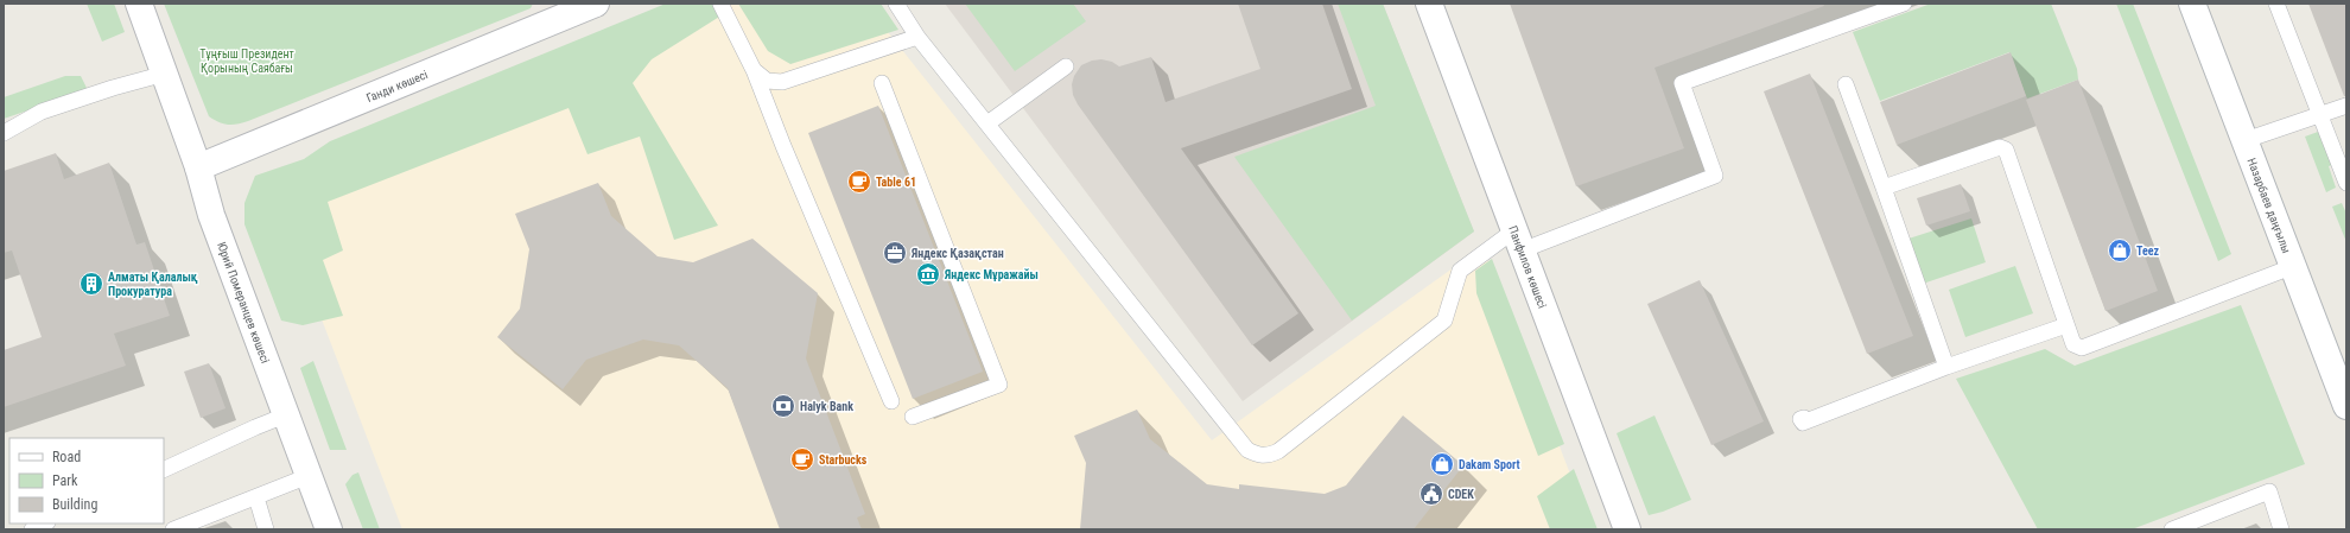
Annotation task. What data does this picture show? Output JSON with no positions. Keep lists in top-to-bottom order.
{
  "streets": {
    "street": [
      "Ганди көшесі",
      "Назарбаев даңғылы",
      "Панфилов көшесі",
      "Юрий Померанцев көшесі"
    ]
  },
  "crossings": [
    ["Ганди көшесі", "Юрий Померанцев көшесі"]
  ],
  "parks": ["Тұңғыш Президент Қорының Саябағы"],
  "places": {
    "cafe": ["Table 61", "Starbucks"],
    "shop": ["Teez", "Dakam Sport"],
    "office": ["Яндекс Қазақстан"],
    "museum": ["Яндекс Мұражайы"],
    "building": ["Алматы Қалалық Прокуратура"],
    "bank": ["Halyk Bank"],
    "public building": ["CDEK"]
  },
  "legend": ["Road", "Park", "Building"]
}
